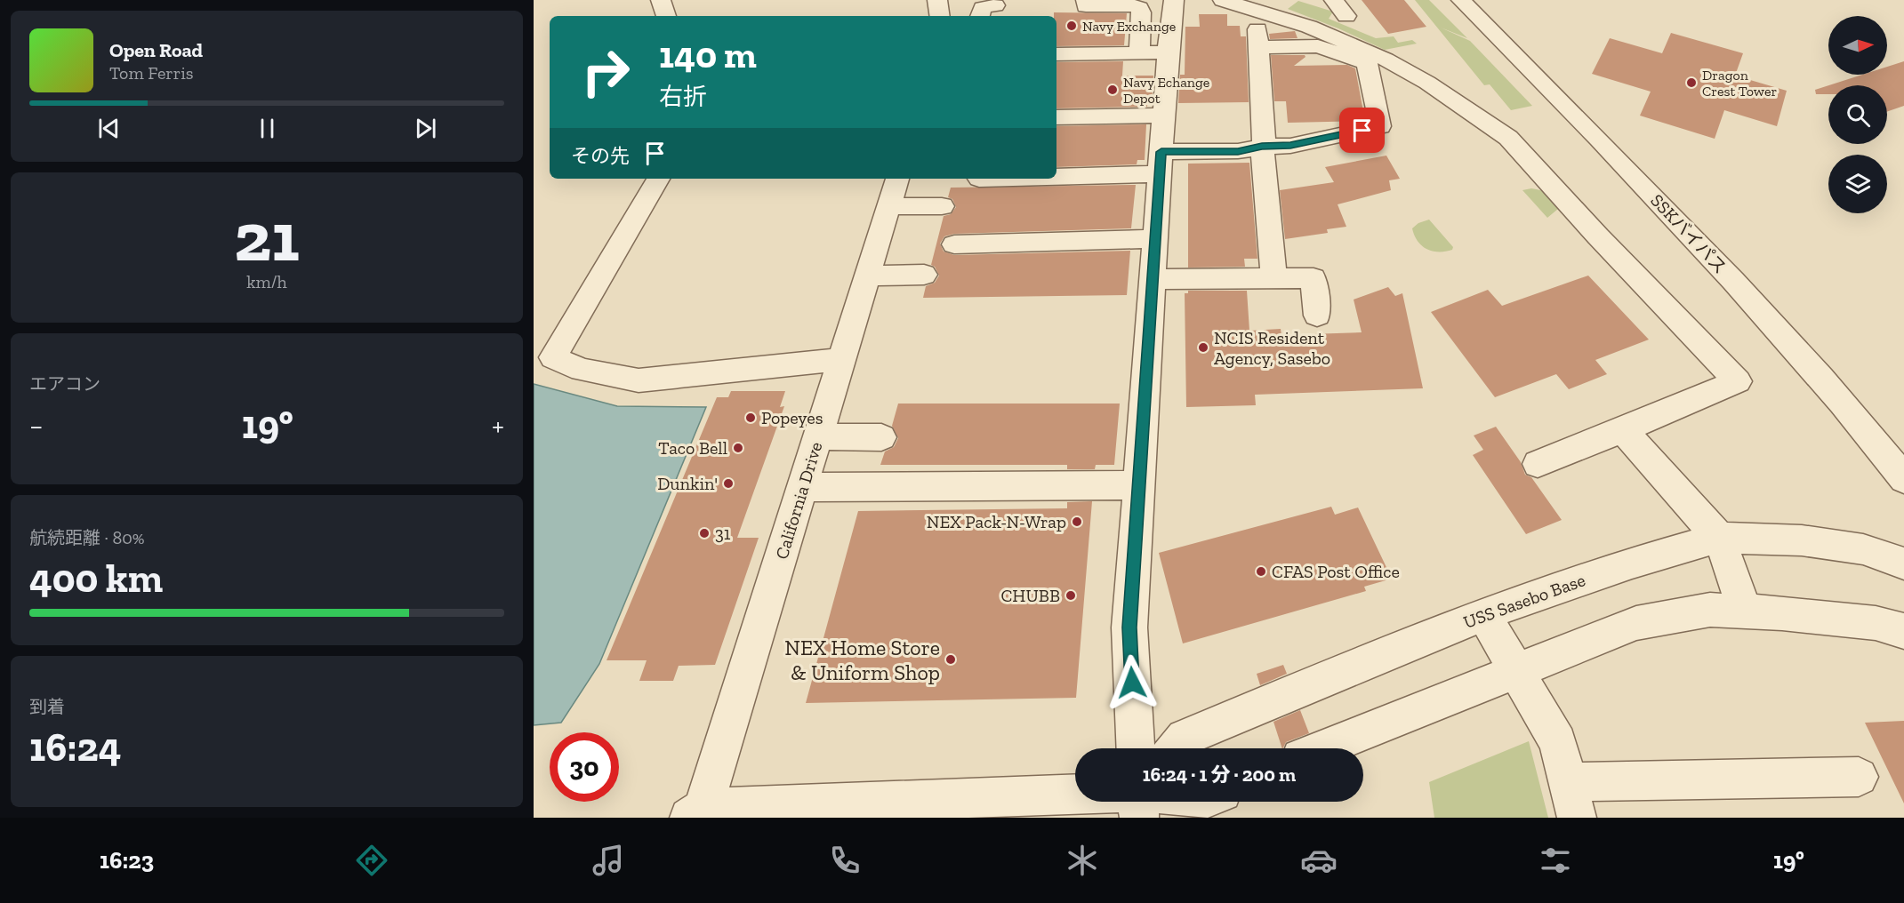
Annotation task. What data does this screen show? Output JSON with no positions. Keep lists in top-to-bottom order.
{
  "streets": {
    "street": ["SSKバイパス", "California Drive", "USS Sasebo Base"]
  },
  "places": [
    "Navy Exchange",
    "Dragon Crest Tower",
    "Navy Echange Depot",
    "NCIS Resident Agency, Sasebo",
    "Popeyes",
    "Taco Bell",
    "Dunkin'",
    "NEX Pack-N-Wrap",
    "31",
    "CFAS Post Office",
    "CHUBB",
    "NEX Home Store & Uniform Shop"
  ],
  "north": "right",
  "page": {
    "turn": ["140 m", "右折"],
    "song": ["Open Road", "Tom Ferris"],
    "then": "その先",
    "tile": [
      ["21", "km/h"],
      "エアコン",
      ["航続距離 · 80%", "400 km"],
      ["到着", "16:24"]
    ],
    "heat": ["−", "19°", "+"],
    "limit": "30",
    "trip": "16:24 · 1 分 · 200 m",
    "tabs": ["16:23", "19°"]
  }
}
